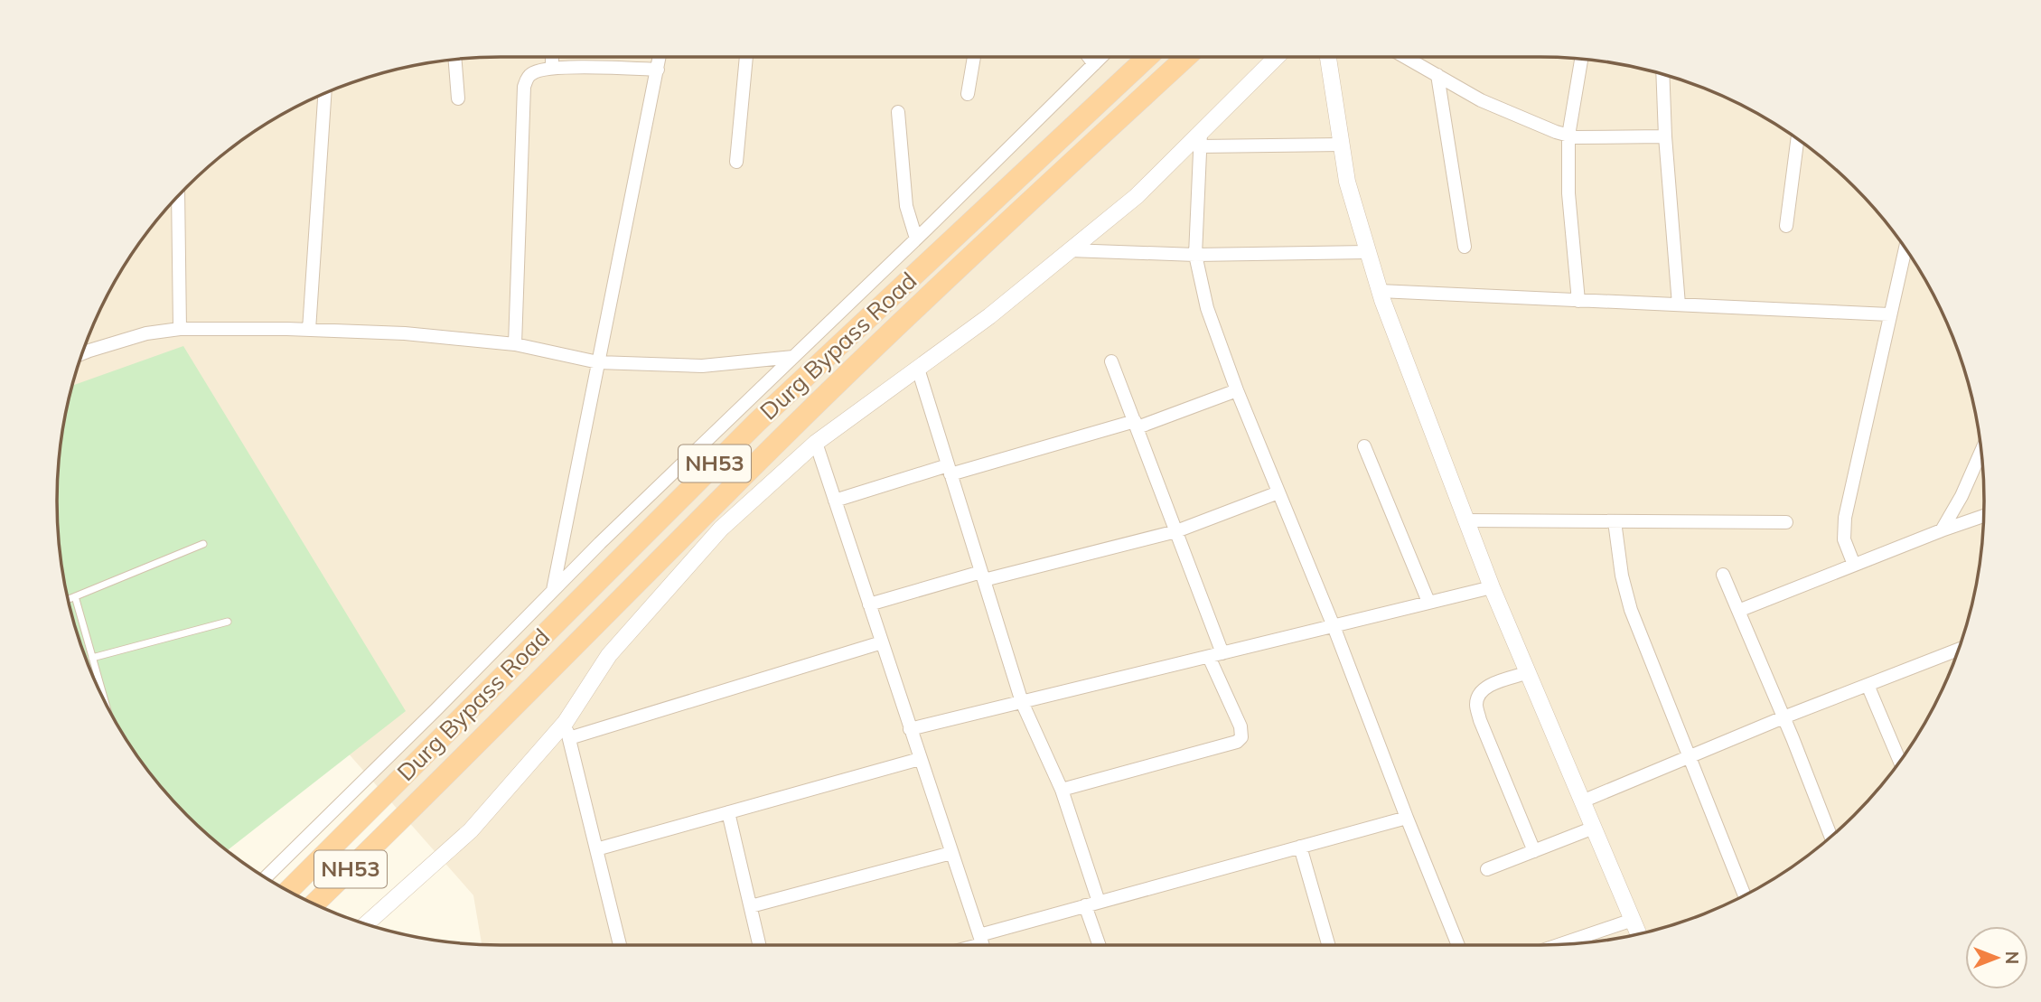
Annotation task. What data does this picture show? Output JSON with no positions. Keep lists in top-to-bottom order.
{
  "streets": {
    "highway": ["Durg Bypass Road", "NH53"]
  },
  "north": "right"
}
